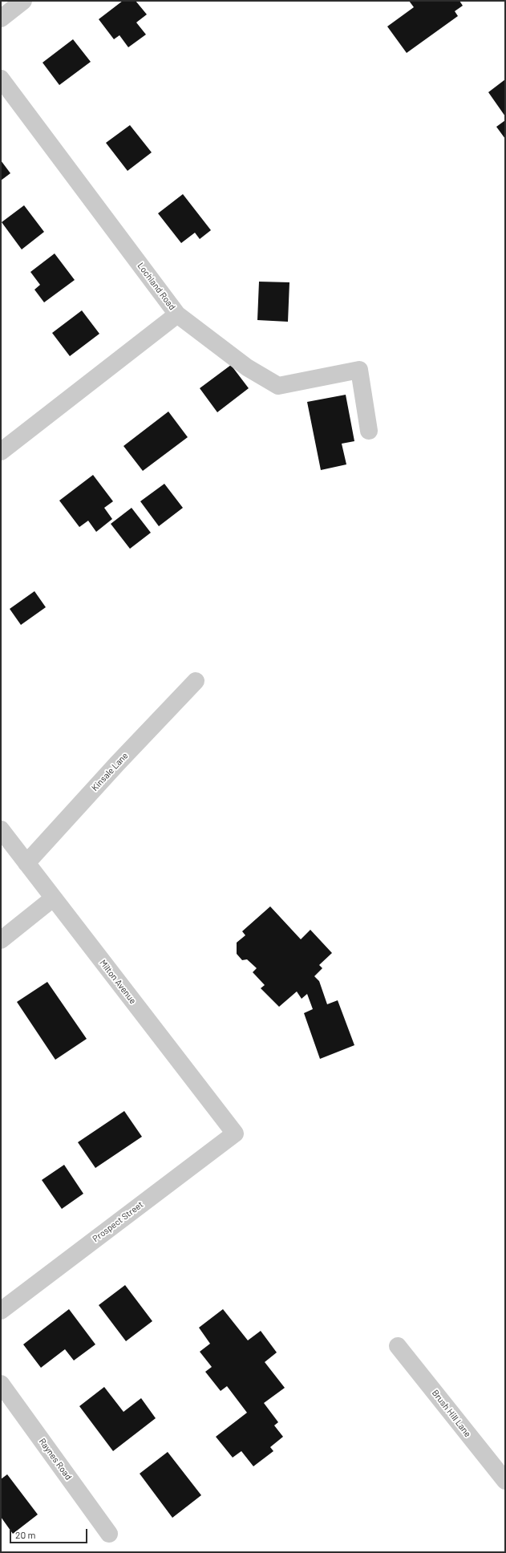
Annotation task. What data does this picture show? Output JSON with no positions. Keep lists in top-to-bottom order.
{
  "streets": {
    "street": [
      "Lochland Road",
      "Kinsale Lane",
      "Milton Avenue",
      "Prospect Street",
      "Brush Hill Lane",
      "Raynes Road"
    ]
  },
  "crossings": [
    ["Kinsale Lane", "Milton Avenue"],
    ["Milton Avenue", "Prospect Street"]
  ],
  "scale_bar": "20 m"
}
